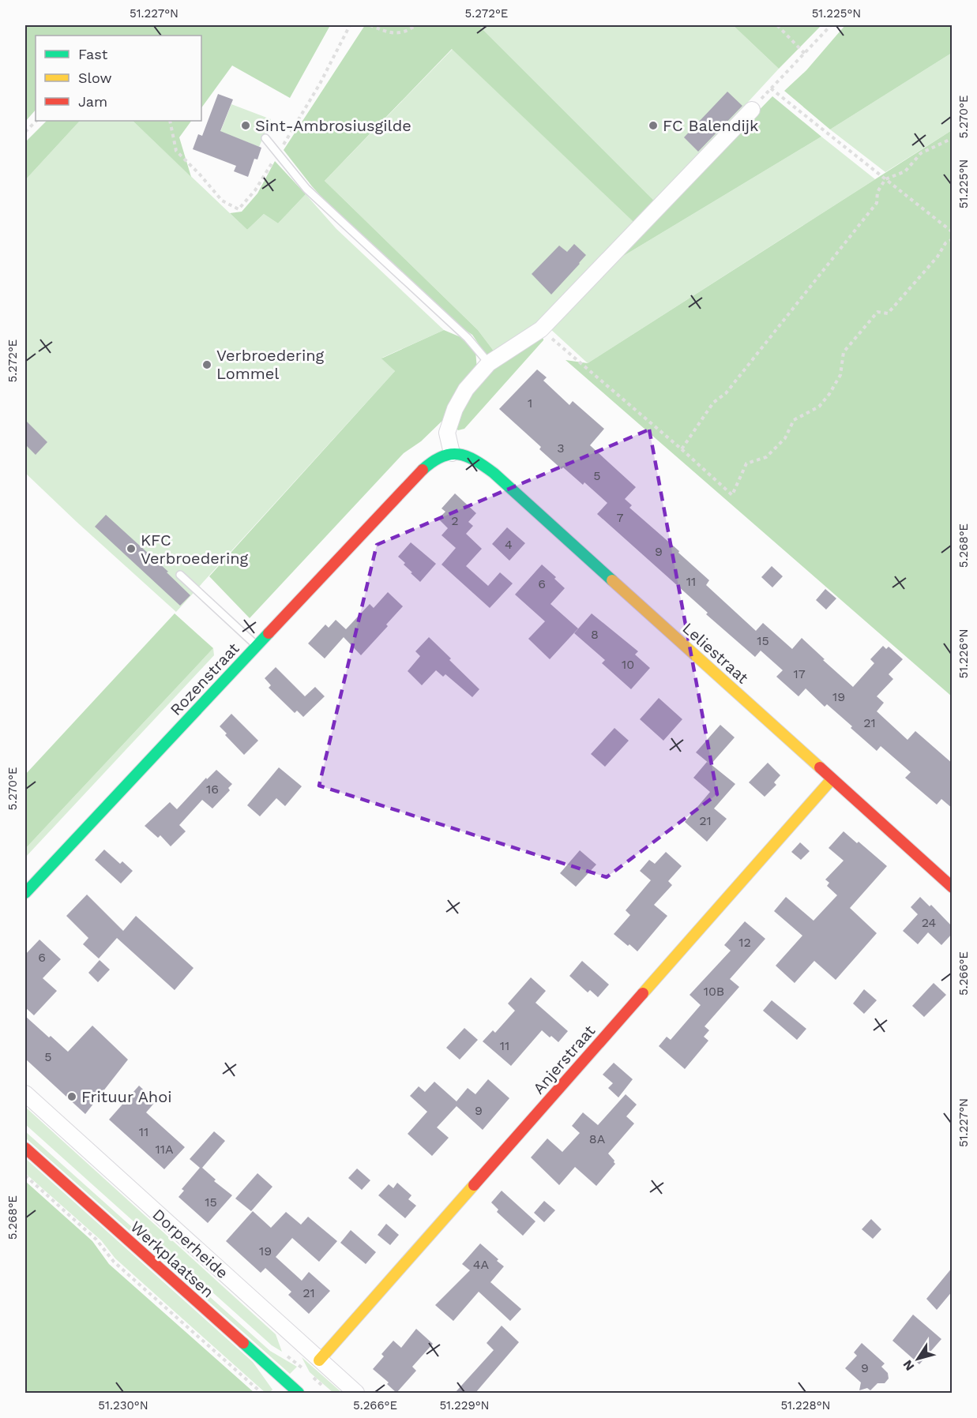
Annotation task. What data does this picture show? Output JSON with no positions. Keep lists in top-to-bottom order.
{
  "streets": {
    "street": [
      "Leliestraat",
      "Rozenstraat",
      "Anjerstraat",
      "Dorperheide",
      "Werkplaatsen"
    ]
  },
  "crossings": [
    ["Leliestraat", "Rozenstraat"],
    ["Leliestraat", "Anjerstraat"],
    ["Anjerstraat", "Dorperheide"]
  ],
  "places": [
    "Sint-Ambrosiusgilde",
    "FC Balendijk",
    "Verbroedering Lommel",
    "KFC Verbroedering",
    "Frituur Ahoi"
  ],
  "house_numbers": [
    "1",
    "3",
    "5",
    "7",
    "2",
    "4",
    "9",
    "11",
    "6",
    "8",
    "15",
    "10",
    "17",
    "19",
    "21",
    "16",
    "21",
    "24",
    "12",
    "6",
    "10B",
    "11",
    "5",
    "9",
    "11",
    "8A",
    "11A",
    "15",
    "19",
    "4A",
    "21",
    "9"
  ],
  "legend": ["Fast", "Slow", "Jam"],
  "north": "bottom left",
  "coordinates": [
    "51.227°N",
    "5.272°E",
    "51.225°N",
    "5.270°E",
    "5.268°E",
    "51.226°N",
    "5.266°E",
    "51.230°N",
    "51.229°N",
    "51.228°N"
  ]
}
